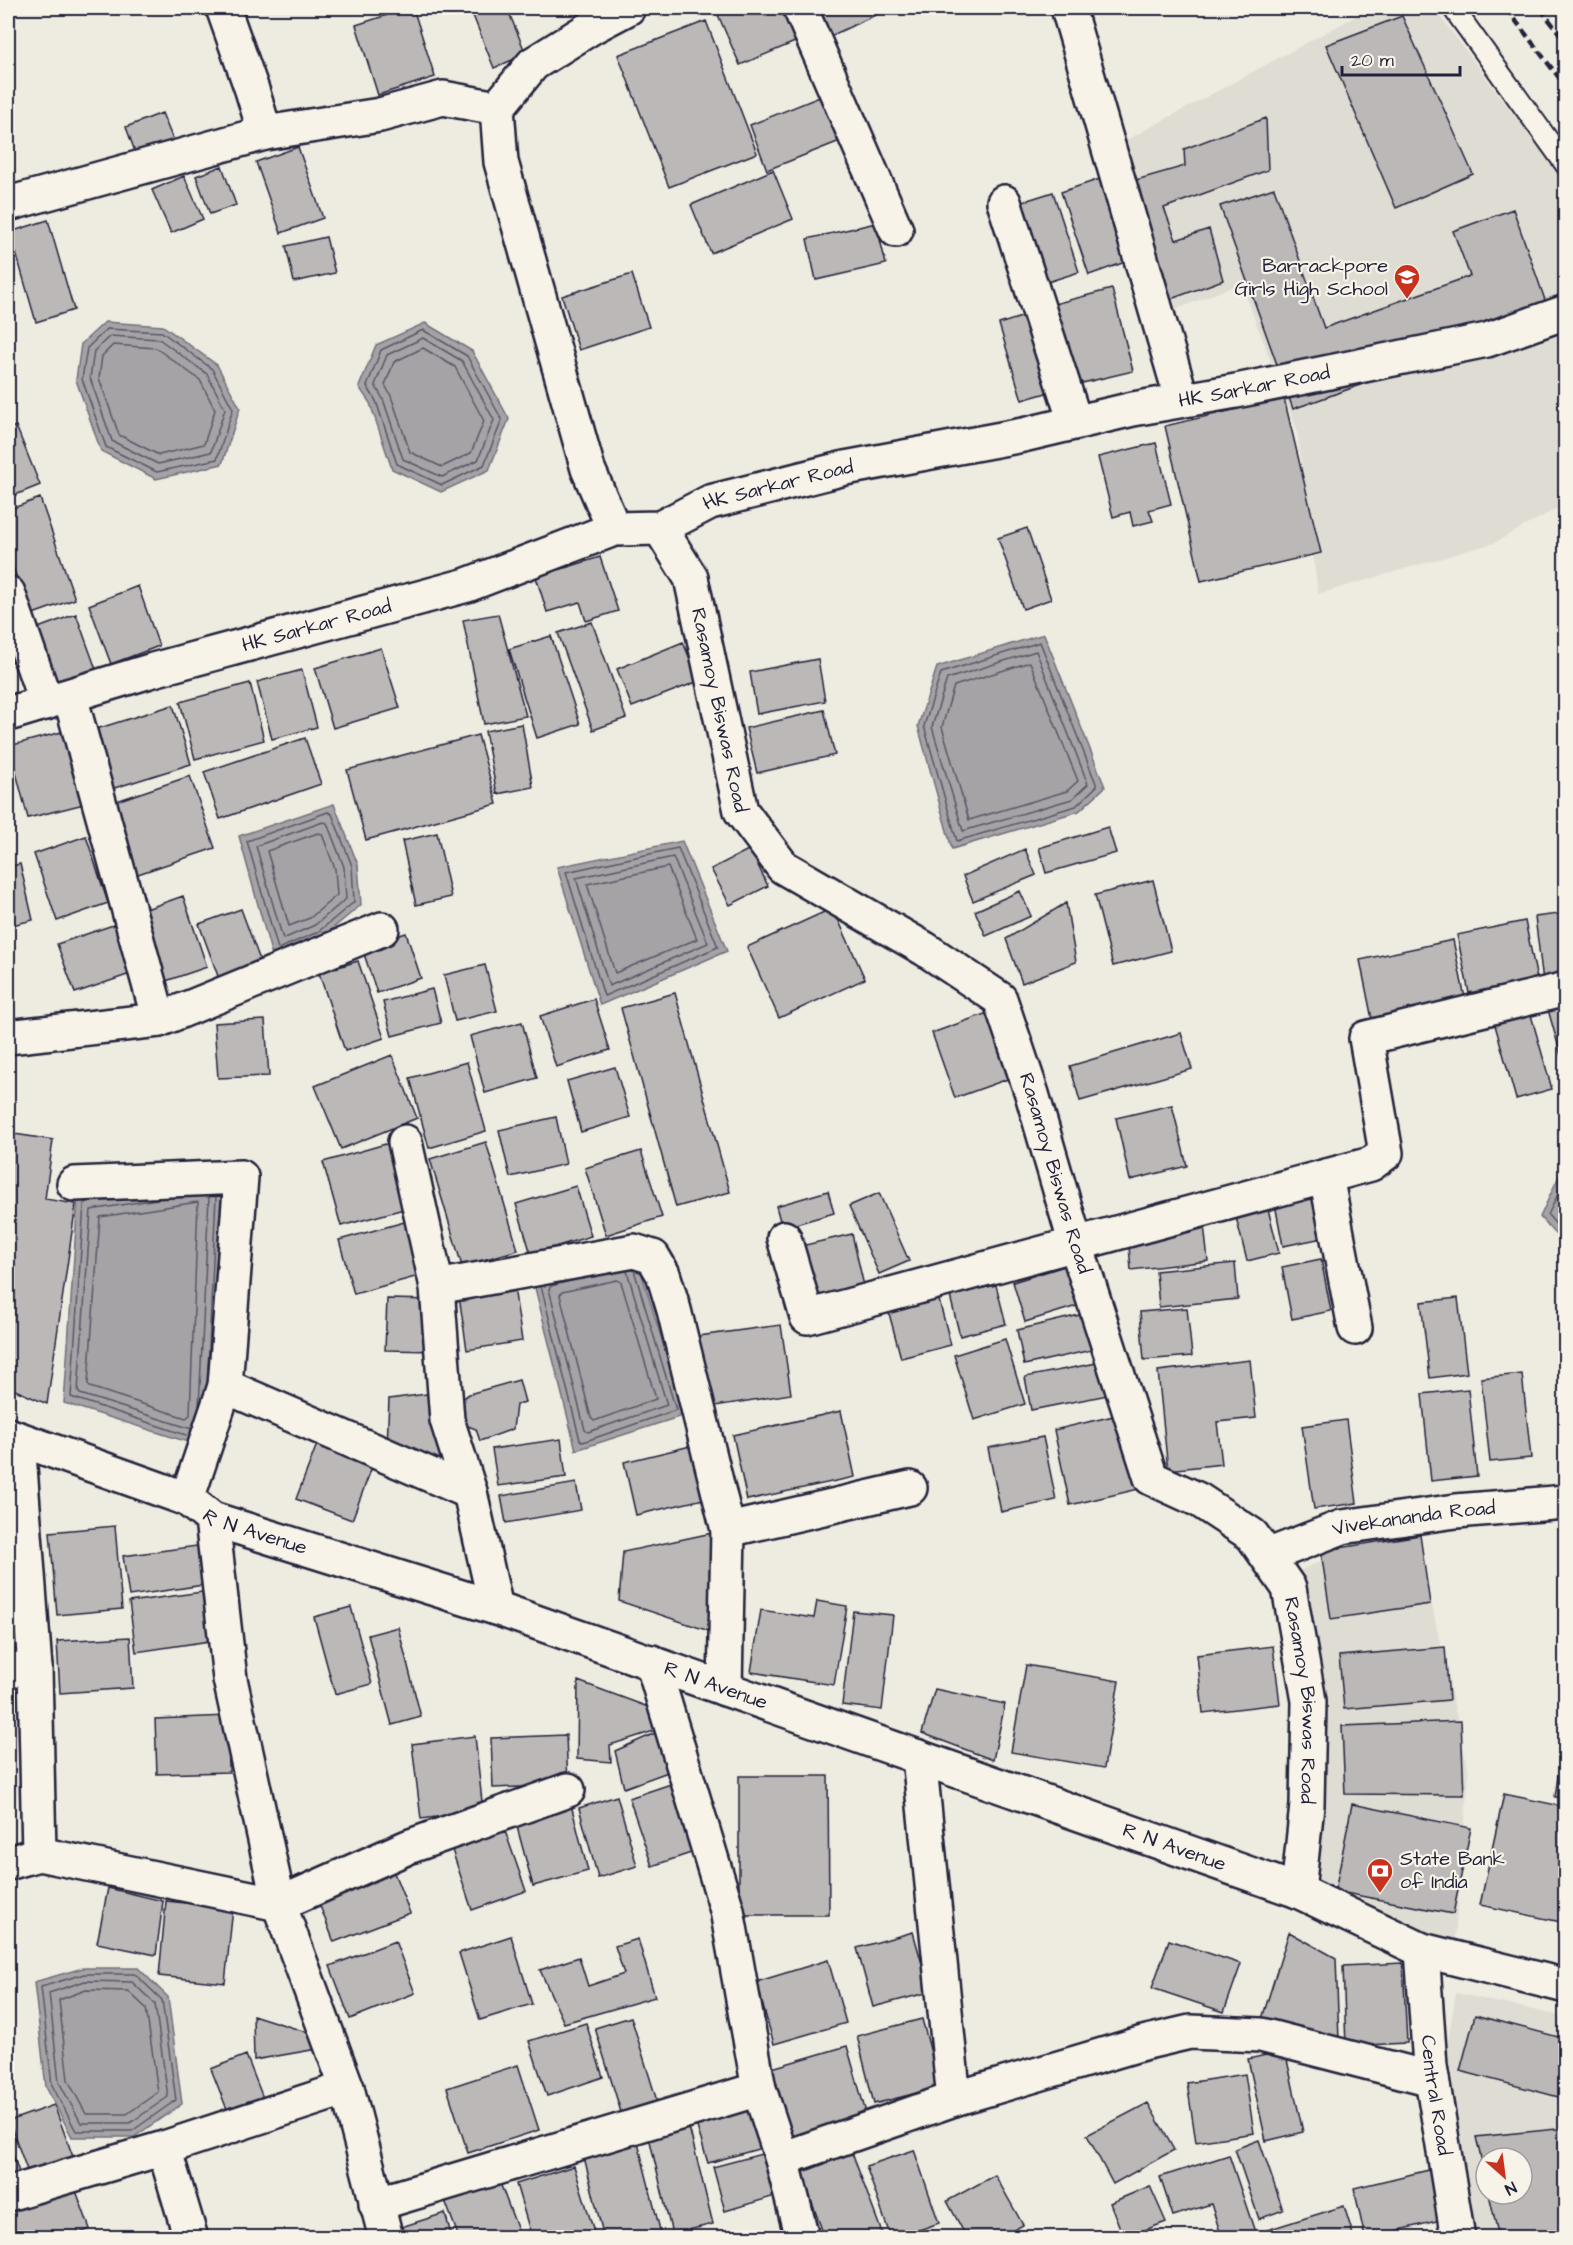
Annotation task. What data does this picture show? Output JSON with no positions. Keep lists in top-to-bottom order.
{
  "streets": {
    "street": [
      "HK Sarkar Road",
      "Rasamoy Biswas Road",
      "Vivekananda Road",
      "R N Avenue",
      "Central Road"
    ]
  },
  "crossings": [
    ["HK Sarkar Road", "Rasamoy Biswas Road"],
    ["Rasamoy Biswas Road", "Vivekananda Road"],
    ["Rasamoy Biswas Road", "R N Avenue"],
    ["R N Avenue", "Central Road"]
  ],
  "places": {
    "school or university": ["Barrackpore Girls High School"],
    "bank": ["State Bank of India"]
  },
  "scale_bar": "20 m",
  "north": "bottom right"
}
